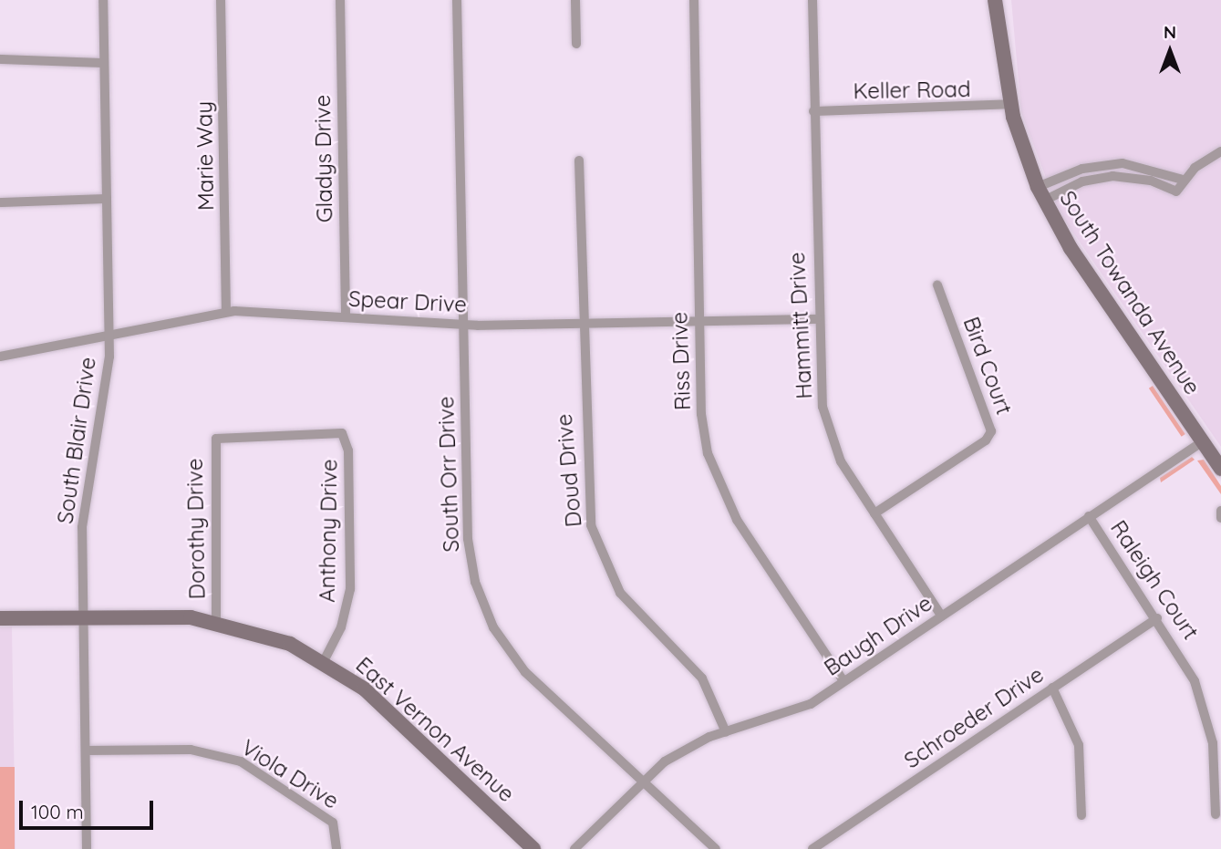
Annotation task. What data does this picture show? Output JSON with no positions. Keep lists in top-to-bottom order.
{
  "streets": {
    "main road": ["South Towanda Avenue", "East Vernon Avenue"],
    "street": [
      "Keller Road",
      "Marie Way",
      "Gladys Drive",
      "Spear Drive",
      "Hammitt Drive",
      "Riss Drive",
      "Bird Court",
      "South Blair Drive",
      "Doud Drive",
      "South Orr Drive",
      "Dorothy Drive",
      "Anthony Drive",
      "Raleigh Court",
      "Baugh Drive",
      "Schroeder Drive",
      "Viola Drive"
    ]
  },
  "crossings": [
    ["Keller Road", "South Towanda Avenue"],
    ["Keller Road", "Hammitt Drive"],
    ["Marie Way", "Spear Drive"],
    ["Gladys Drive", "Spear Drive"],
    ["South Towanda Avenue", "Baugh Drive"],
    ["Spear Drive", "Hammitt Drive"],
    ["Spear Drive", "Riss Drive"],
    ["Spear Drive", "South Blair Drive"],
    ["Spear Drive", "Doud Drive"],
    ["Spear Drive", "South Orr Drive"],
    ["Hammitt Drive", "Bird Court"],
    ["Hammitt Drive", "Baugh Drive"],
    ["Riss Drive", "Baugh Drive"],
    ["South Blair Drive", "East Vernon Avenue"],
    ["South Blair Drive", "Viola Drive"],
    ["Doud Drive", "Baugh Drive"],
    ["South Orr Drive", "Baugh Drive"],
    ["Dorothy Drive", "Anthony Drive"],
    ["Dorothy Drive", "East Vernon Avenue"],
    ["Anthony Drive", "East Vernon Avenue"],
    ["Raleigh Court", "Baugh Drive"],
    ["Raleigh Court", "Schroeder Drive"]
  ],
  "scale_bar": "100 m",
  "north": "top"
}
